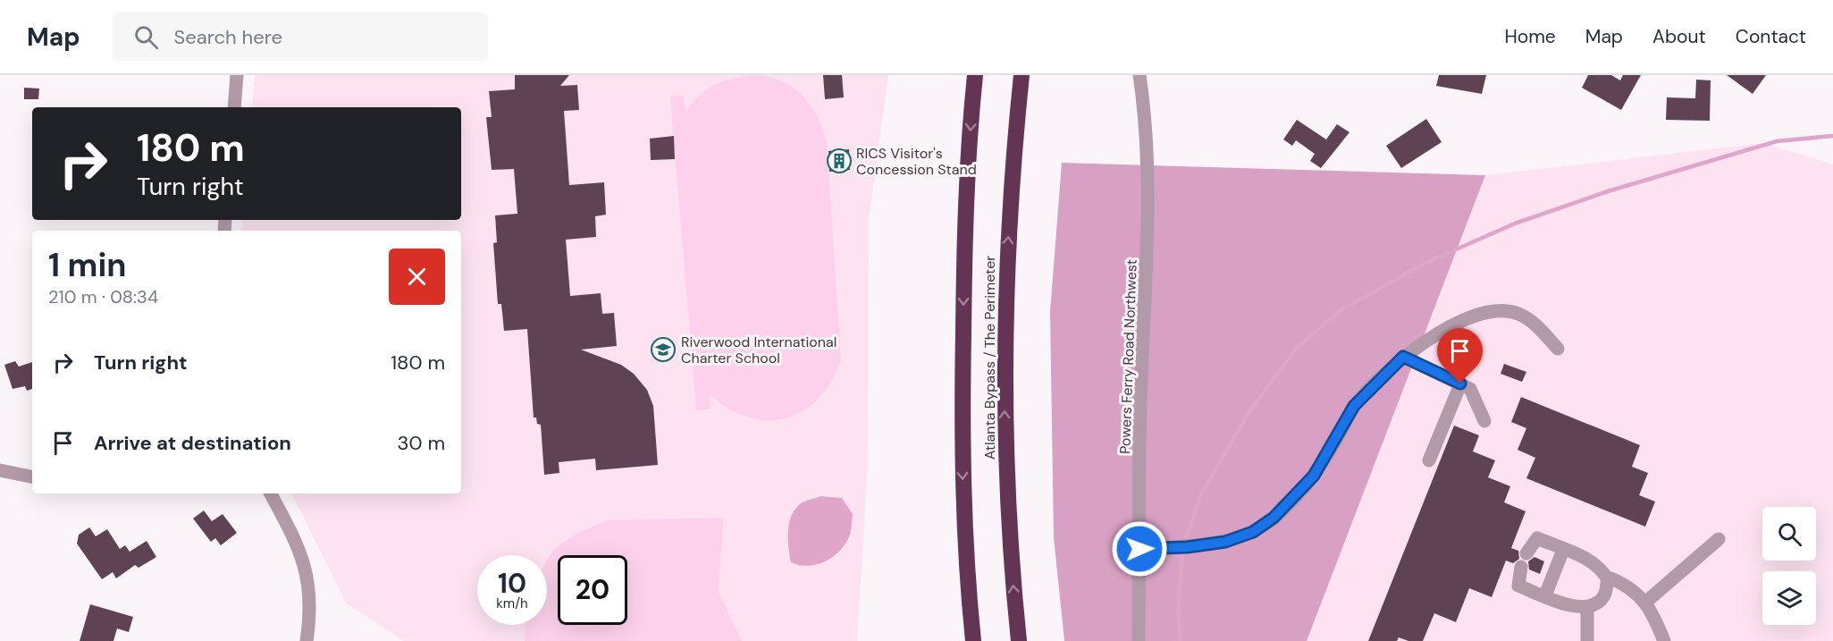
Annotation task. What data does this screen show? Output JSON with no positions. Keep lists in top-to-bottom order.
{
  "streets": {
    "highway": ["Atlanta Bypass / The Perimeter"],
    "street": ["Powers Ferry Road Northwest"]
  },
  "places": {
    "building": ["RICS Visitor's Concession Stand"],
    "school or university": ["Riverwood International Charter School"]
  },
  "page": {
    "header": "Map",
    "search": "Search here",
    "nav": [
      "Home",
      "Map",
      "About",
      "Contact"
    ],
    "turn": ["180 m", "Turn right"],
    "heading": ["1 min", "210 m · 08:34"],
    "list": [
      {
        "name": "Turn right",
        "value": "180 m"
      },
      {
        "name": "Arrive at destination",
        "value": "30 m"
      }
    ],
    "speed": "10 km/h",
    "limit": "20"
  }
}
